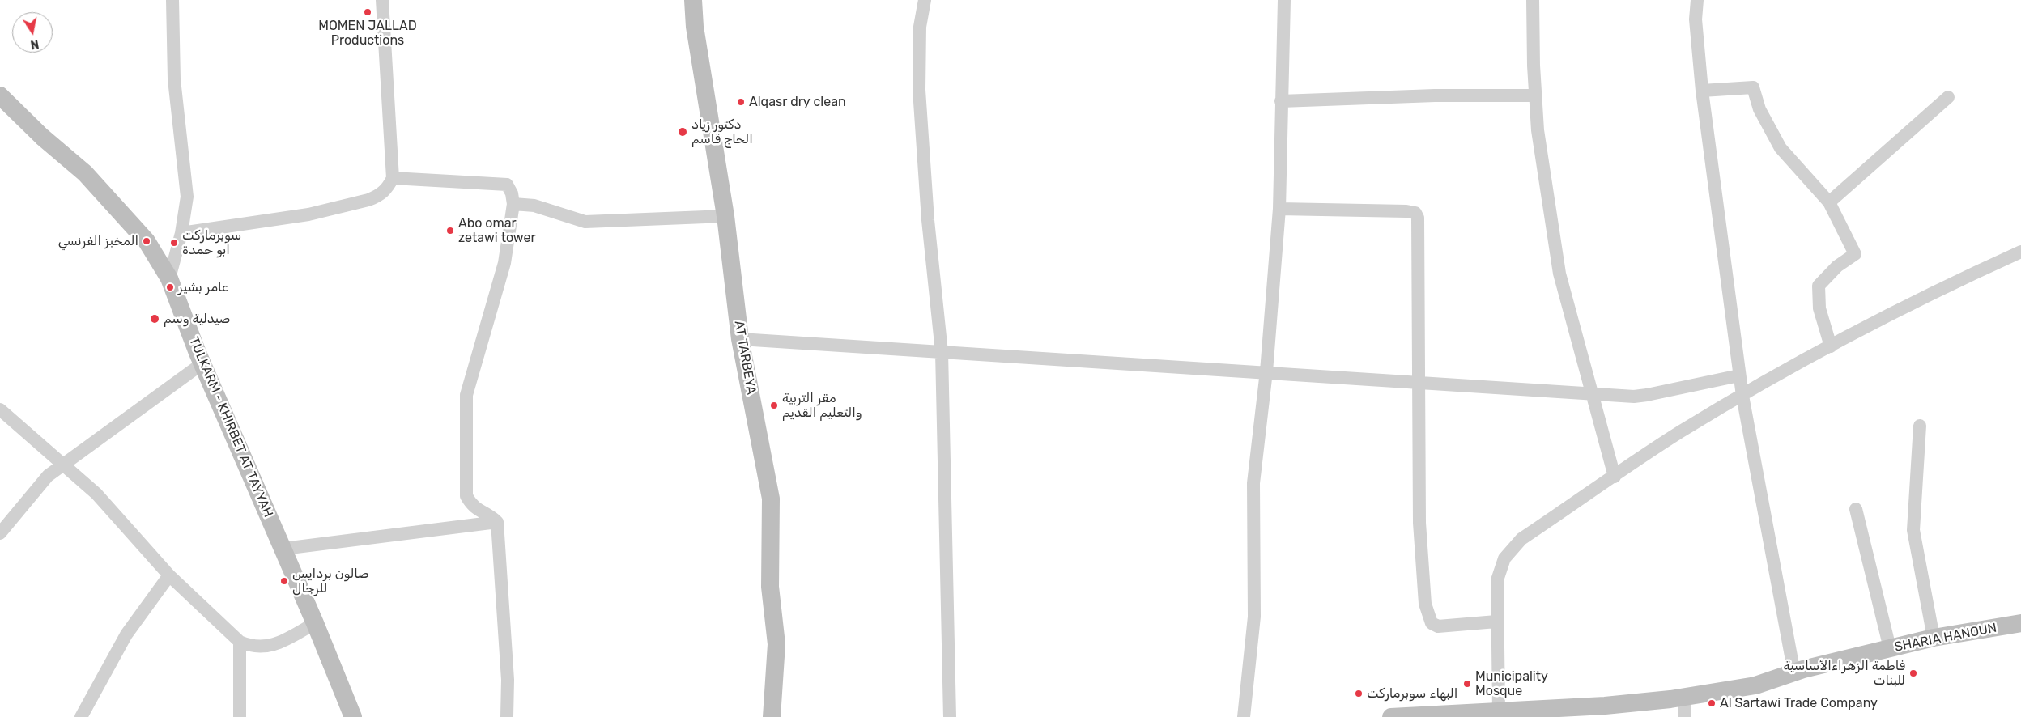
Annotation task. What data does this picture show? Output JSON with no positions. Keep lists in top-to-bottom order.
{
  "streets": {
    "street": ["AT TARBEYA", "TULKARM - KHIRBET AT TAYYAH", "SHARIA HANOUN"]
  },
  "places": [
    "MOMEN JALLAD Productions",
    "Alqasr dry clean",
    "دكتور زياد الحاج قاسم",
    "Abo omar zetawi tower",
    "المخبز الفرنسي",
    "سوبرماركت ابو حمدة",
    "عامر بشير",
    "صيدلية وسم",
    "مقر التربية والتعليم القديم",
    "صالون بردايس للرجال",
    "فاطمة الزهراءالأساسية للبنات",
    "Municipality Mosque",
    "البهاء سوبرماركت",
    "Al Sartawi Trade Company"
  ],
  "north": "bottom"
}
